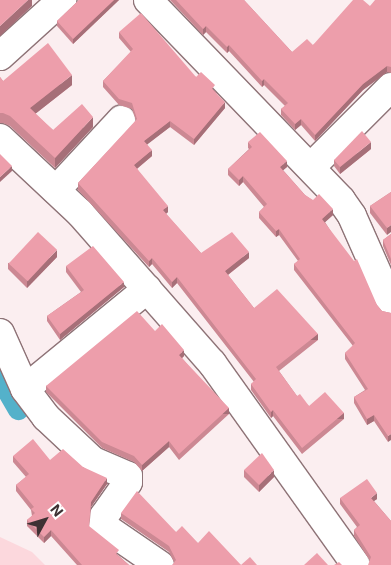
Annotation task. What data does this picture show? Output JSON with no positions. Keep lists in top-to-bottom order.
{
  "north": "top right"
}
